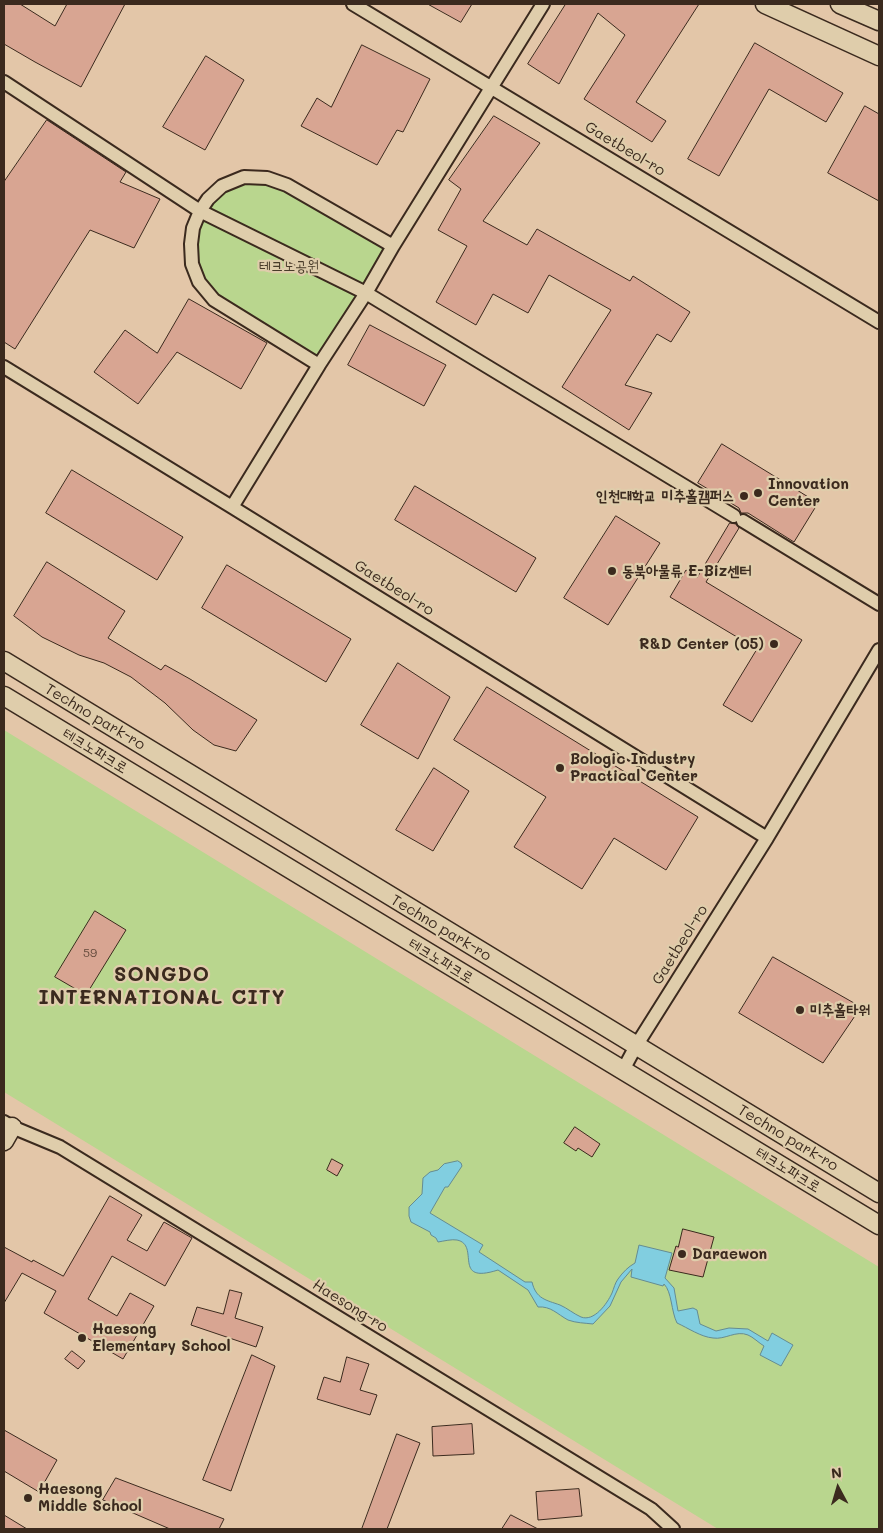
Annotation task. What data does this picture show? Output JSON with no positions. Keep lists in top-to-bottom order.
{
  "streets": {
    "street": [
      "Gaetbeol-ro",
      "Techno park-ro",
      "테크노파크로",
      "Haesong-ro"
    ]
  },
  "crossings": [
    ["Gaetbeol-ro", "Techno park-ro"],
    ["Gaetbeol-ro", "테크노파크로"]
  ],
  "districts": ["SONGDO INTERNATIONAL CITY"],
  "parks": ["테크노공원"],
  "places": [
    "Innovation Center",
    "인천대학교 미추홀캠퍼스",
    "동북아물류 E-Biz센터",
    "R&D Center (05)",
    "Bologic Industry Practical Center",
    "미추홀타워",
    "Daraewon",
    "Haesong Elementary School",
    "Haesong Middle School"
  ],
  "house_numbers": ["59"],
  "north": "top"
}
